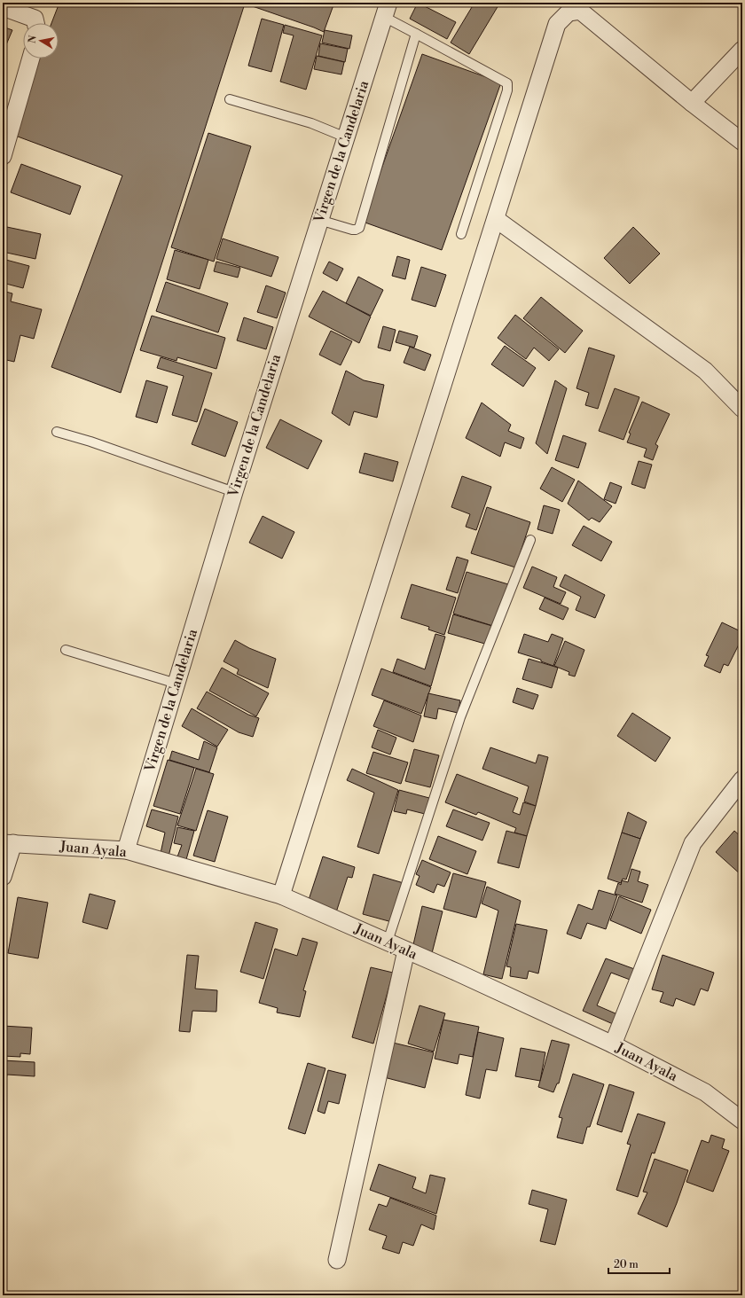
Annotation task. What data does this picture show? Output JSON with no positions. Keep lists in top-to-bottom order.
{
  "streets": {
    "street": ["Virgen de la Candelaria", "Juan Ayala"]
  },
  "crossings": [
    ["Virgen de la Candelaria", "Juan Ayala"]
  ],
  "scale_bar": "20 m",
  "north": "left"
}
